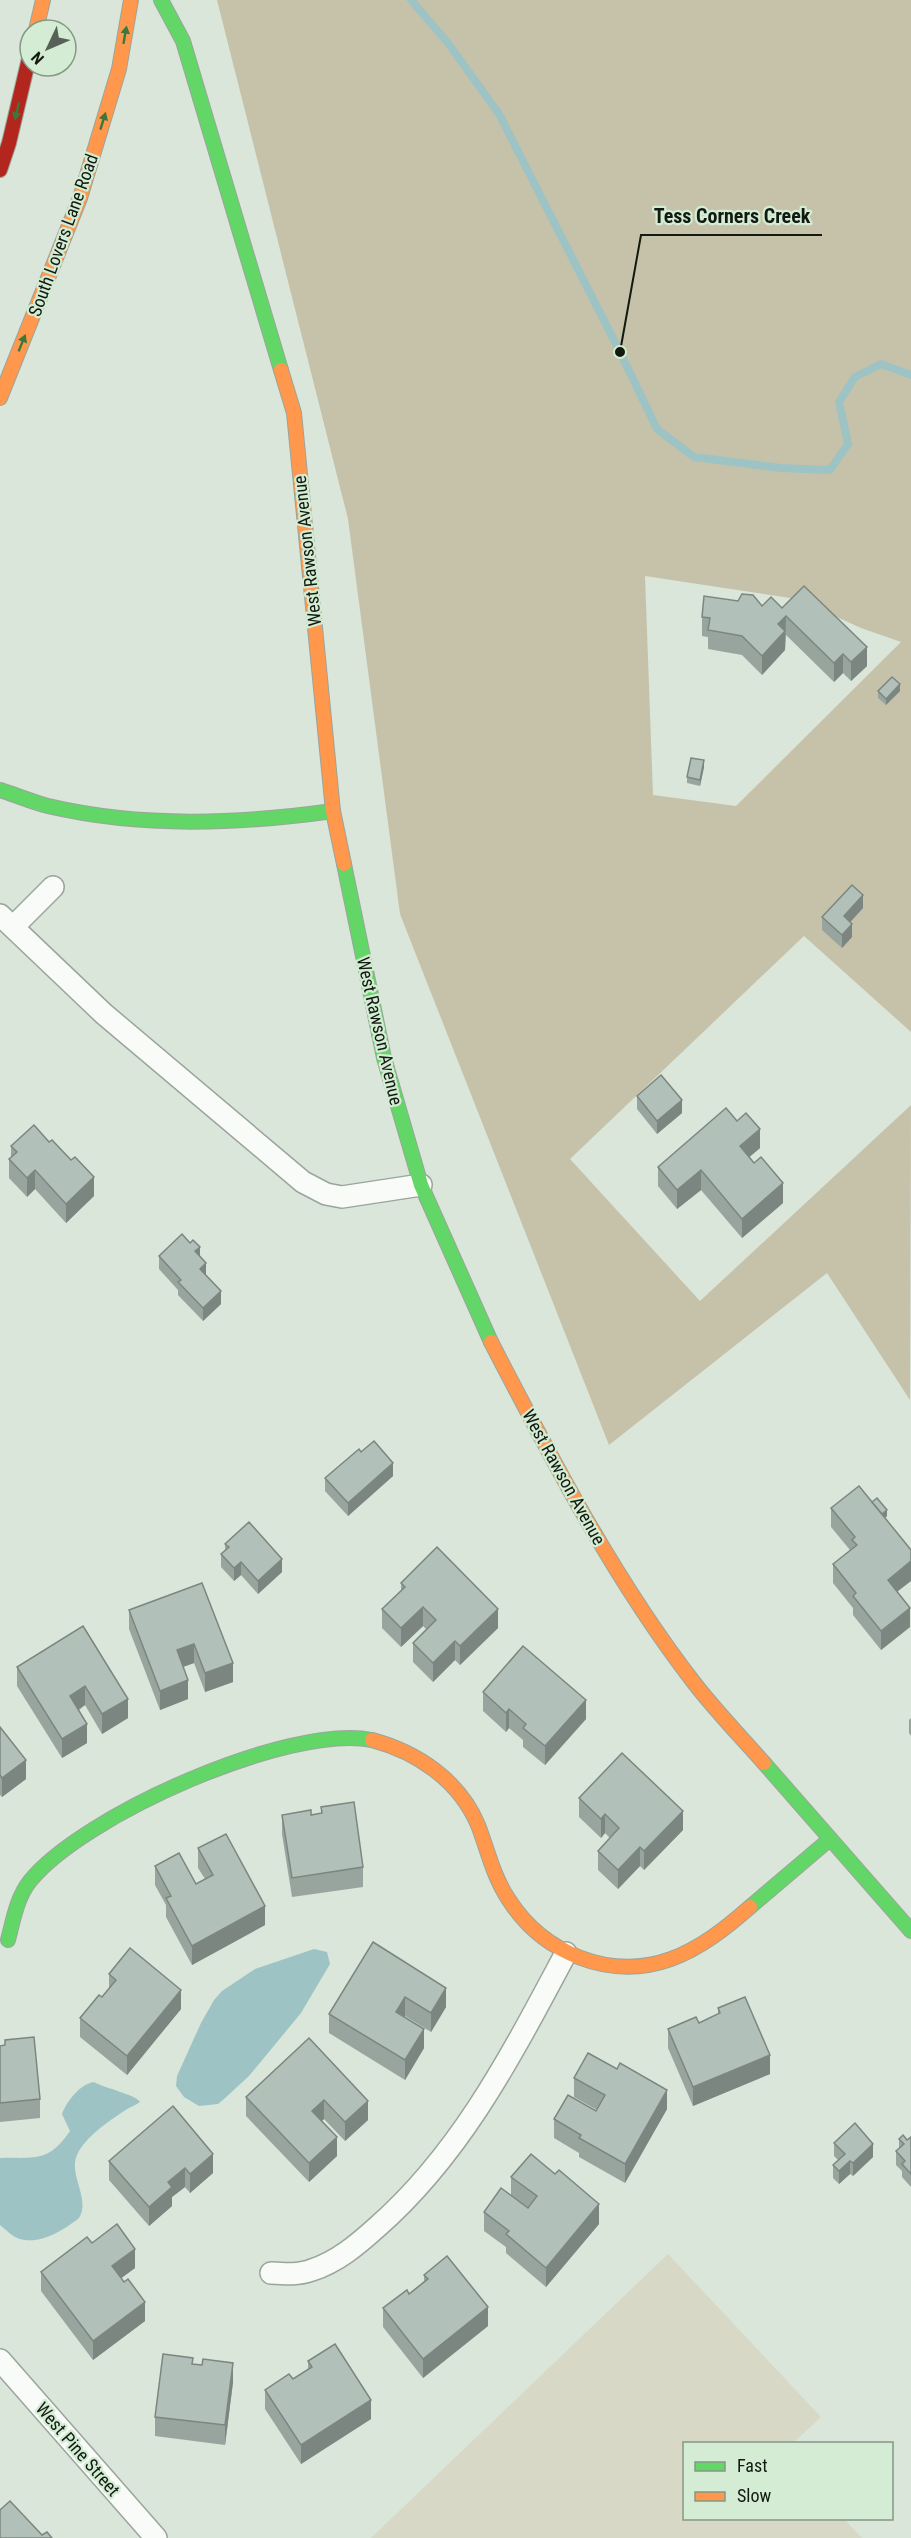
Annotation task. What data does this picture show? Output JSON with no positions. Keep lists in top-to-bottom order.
{
  "streets": {
    "street": ["South Lovers Lane Road", "West Rawson Avenue", "West Pine Street"]
  },
  "one_way": ["South Lovers Lane Road"],
  "places": ["Tess Corners Creek"],
  "legend": ["Fast", "Slow"],
  "north": "bottom left"
}
